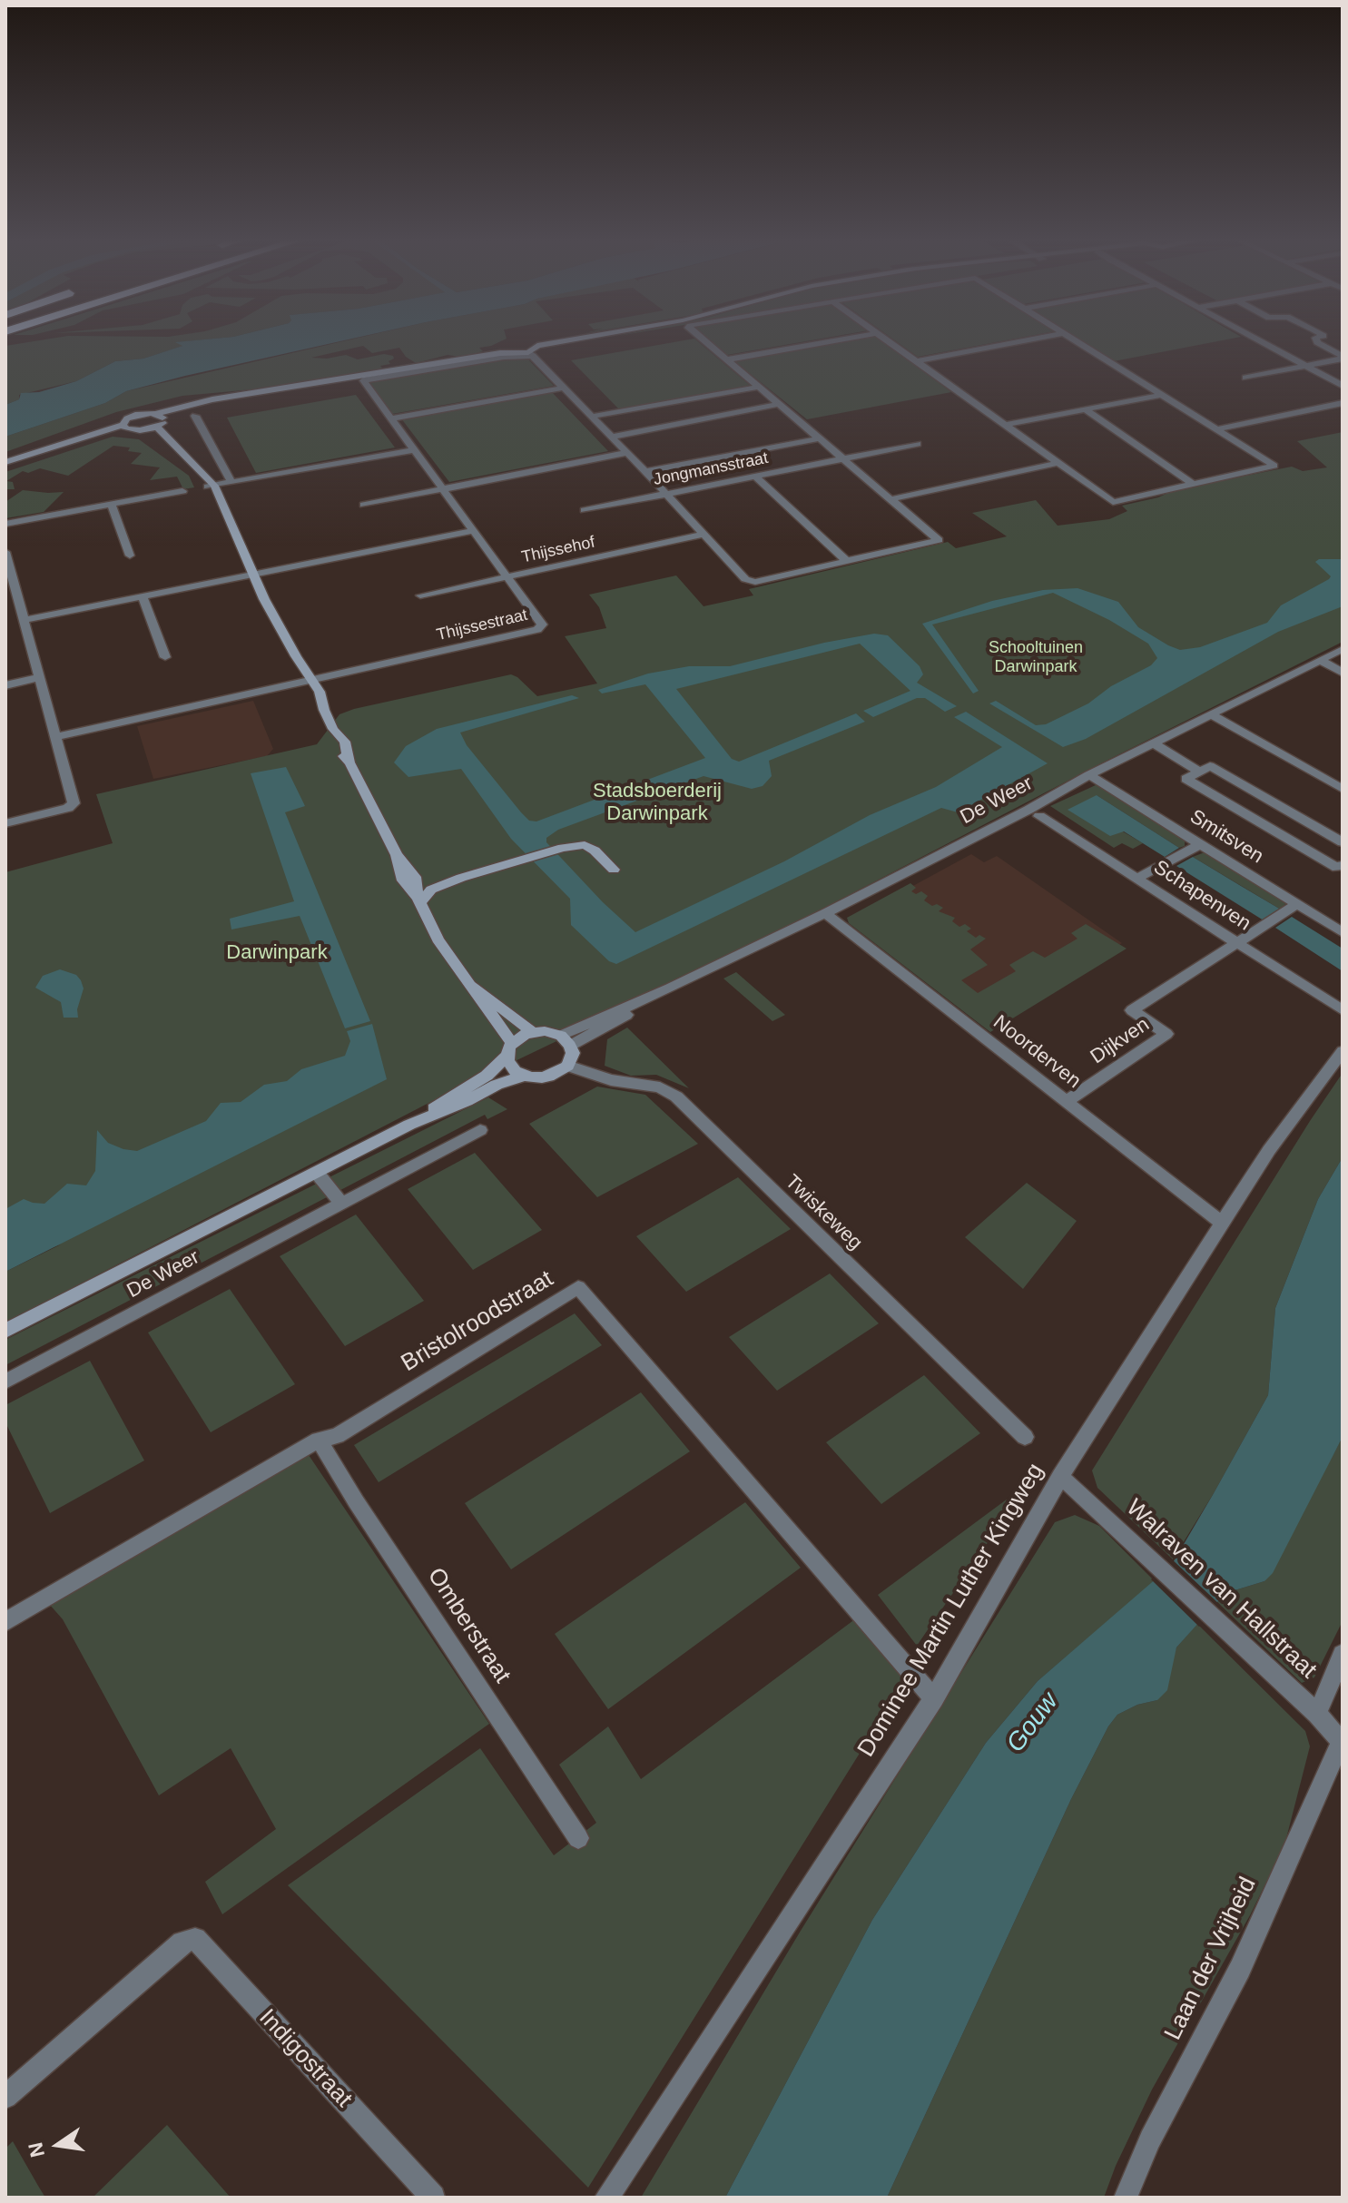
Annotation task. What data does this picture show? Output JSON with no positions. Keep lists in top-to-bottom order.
{
  "streets": {
    "main road": ["De Weer"],
    "street": [
      "Jongmansstraat",
      "Thijssehof",
      "Thijssestraat",
      "Smitsven",
      "Schapenven",
      "Dijkven",
      "Noorderven",
      "Twiskeweg",
      "Bristolroodstraat",
      "Walraven van Hallstraat",
      "Dominee Martin Luther Kingweg",
      "Omberstraat",
      "Laan der Vrijheid",
      "Indigostraat"
    ]
  },
  "crossings": [
    ["Thijssehof", "Thijssestraat"],
    ["De Weer", "Smitsven"],
    ["De Weer", "Noorderven"],
    ["De Weer", "Twiskeweg"],
    ["Schapenven", "Dijkven"],
    ["Dijkven", "Noorderven"],
    ["Noorderven", "Dominee Martin Luther Kingweg"],
    ["Bristolroodstraat", "Dominee Martin Luther Kingweg"],
    ["Bristolroodstraat", "Omberstraat"],
    ["Walraven van Hallstraat", "Dominee Martin Luther Kingweg"],
    ["Walraven van Hallstraat", "Laan der Vrijheid"]
  ],
  "water": ["Gouw"],
  "parks": ["Schooltuinen Darwinpark", "Stadsboerderij Darwinpark", "Darwinpark"],
  "north": "left"
}
